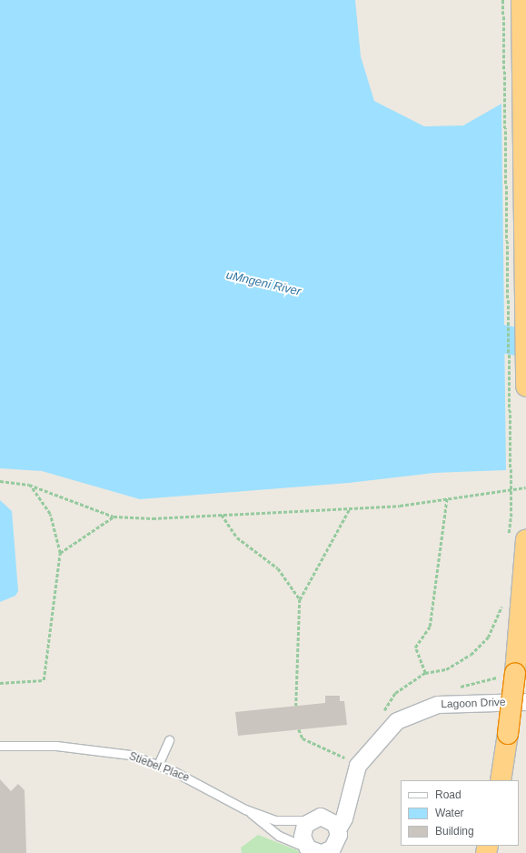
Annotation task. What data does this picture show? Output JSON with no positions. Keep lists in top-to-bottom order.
{
  "streets": {
    "street": ["Lagoon Drive"],
    "lane": ["Stiebel Place"]
  },
  "crossings": [
    ["Lagoon Drive", "Stiebel Place"]
  ],
  "water": ["uMngeni River"],
  "legend": ["Road", "Water", "Building"]
}
